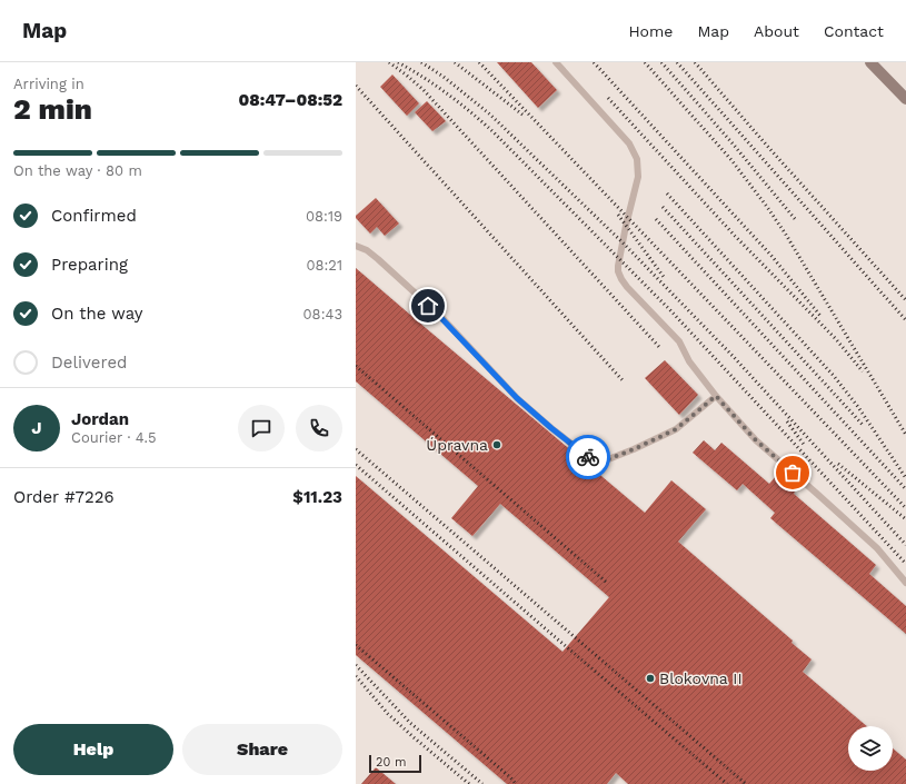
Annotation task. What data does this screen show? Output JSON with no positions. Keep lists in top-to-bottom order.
{
  "places": ["Úpravna", "Blokovna II"],
  "scale_bar": "20 m",
  "page": {
    "header": "Map",
    "nav": [
      "Home",
      "Map",
      "About",
      "Contact"
    ],
    "heading": ["2 min", "Arriving in", "08:47–08:52"],
    "panel": [
      "Jordan",
      "Courier · 4.5",
      "Order #7226",
      "$11.23"
    ],
    "bar": "On the way · 80 m",
    "list": [
      ["Confirmed", "08:19"],
      ["Preparing", "08:21"],
      ["On the way", "08:43"],
      "Delivered"
    ],
    "round": "J",
    "buttons": ["Help", "Share"],
    "scale": "20 m"
  }
}
